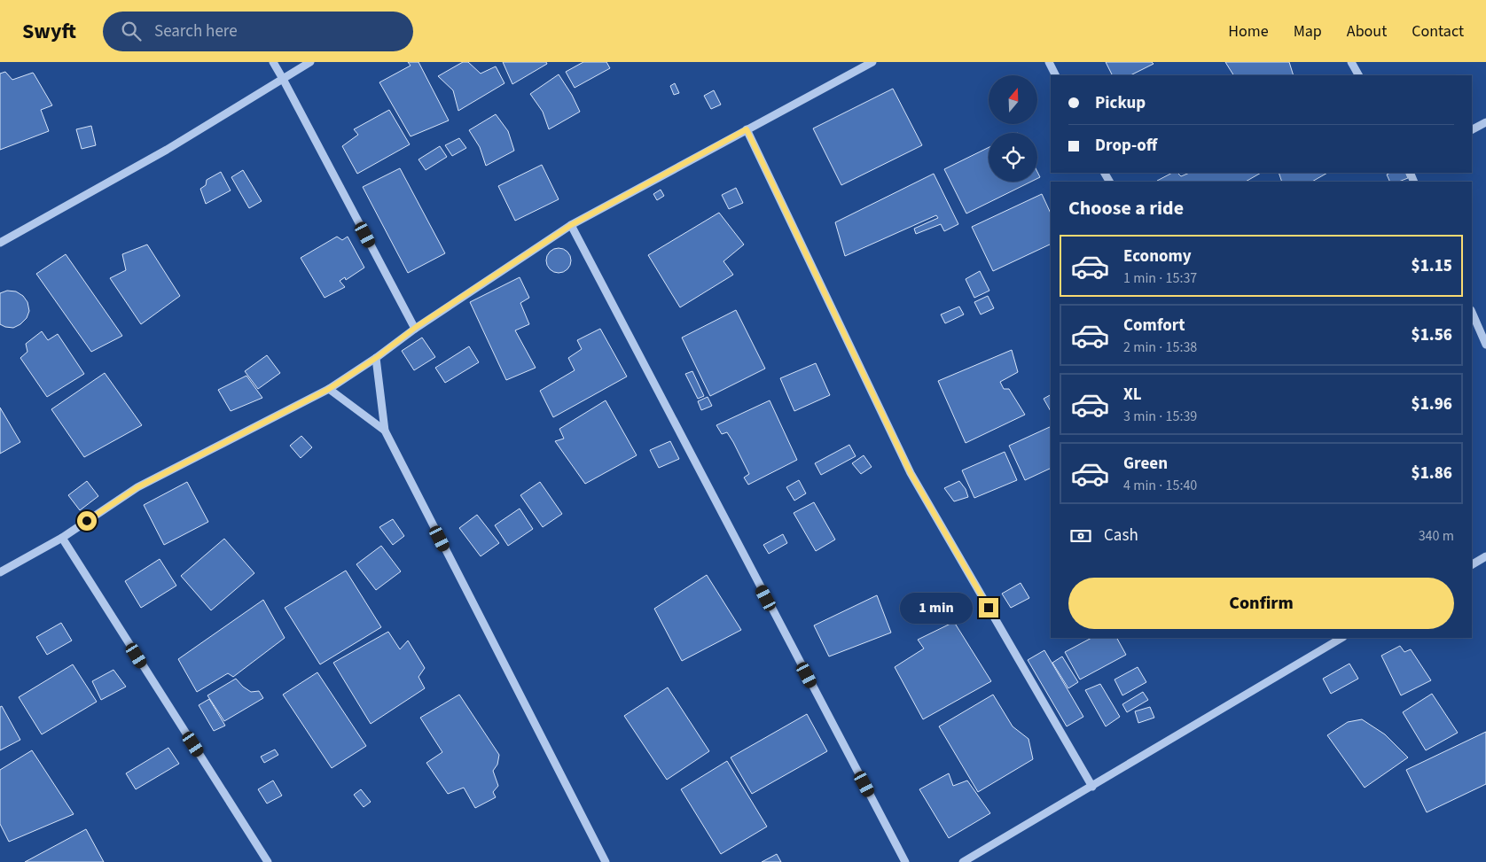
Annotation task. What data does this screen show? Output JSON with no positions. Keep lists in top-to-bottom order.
{
  "north": "top",
  "page": {
    "header": "Swyft",
    "search": "Search here",
    "nav": [
      "Home",
      "Map",
      "About",
      "Contact"
    ],
    "banner": ["Pickup", "Drop-off"],
    "heading": "Choose a ride",
    "list": [
      {
        "name": "Economy",
        "note": "1 min · 15:37",
        "value": "$1.15"
      },
      {
        "name": "Comfort",
        "note": "2 min · 15:38",
        "value": "$1.56"
      },
      {
        "name": "XL",
        "note": "3 min · 15:39",
        "value": "$1.96"
      },
      {
        "name": "Green",
        "note": "4 min · 15:40",
        "value": "$1.86"
      }
    ],
    "pay": ["Cash", "340 m"],
    "buttons": "Confirm",
    "bubble": "1 min"
  }
}
